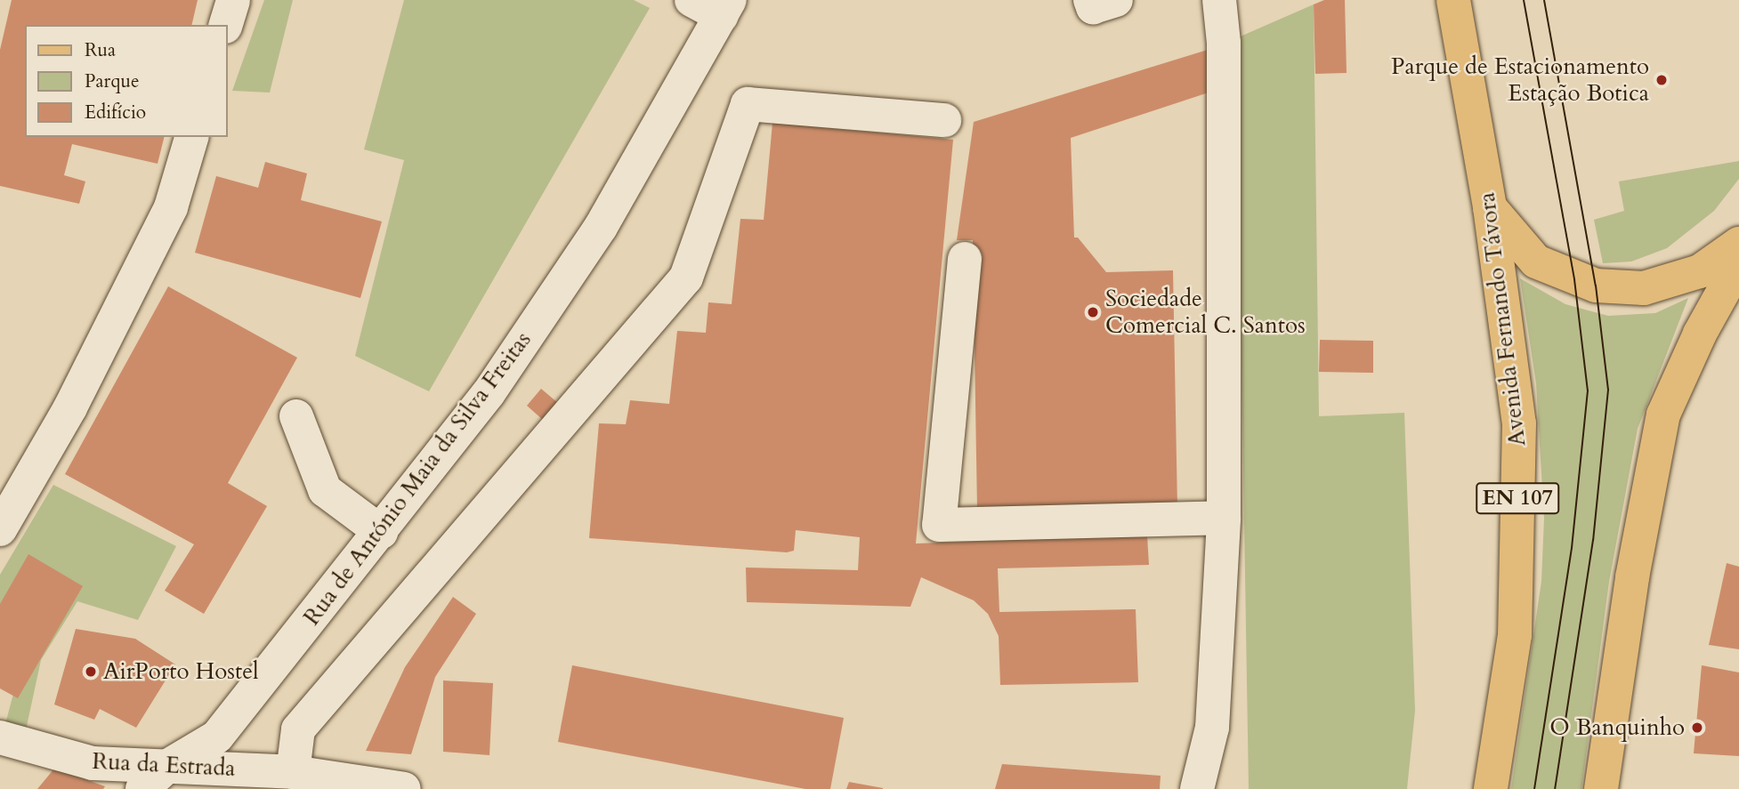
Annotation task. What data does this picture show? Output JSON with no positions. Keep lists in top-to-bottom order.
{
  "streets": {
    "main road": ["Avenida Fernando Távora", "EN 107"],
    "street": ["Rua de António Maia da Silva Freitas", "Rua da Estrada"]
  },
  "crossings": [
    ["Rua de António Maia da Silva Freitas", "Rua da Estrada"]
  ],
  "places": [
    "Parque de Estacionamento Estação Botica",
    "Sociedade Comercial C. Santos",
    "AirPorto Hostel",
    "O Banquinho"
  ],
  "legend": ["Rua", "Parque", "Edifício"]
}
